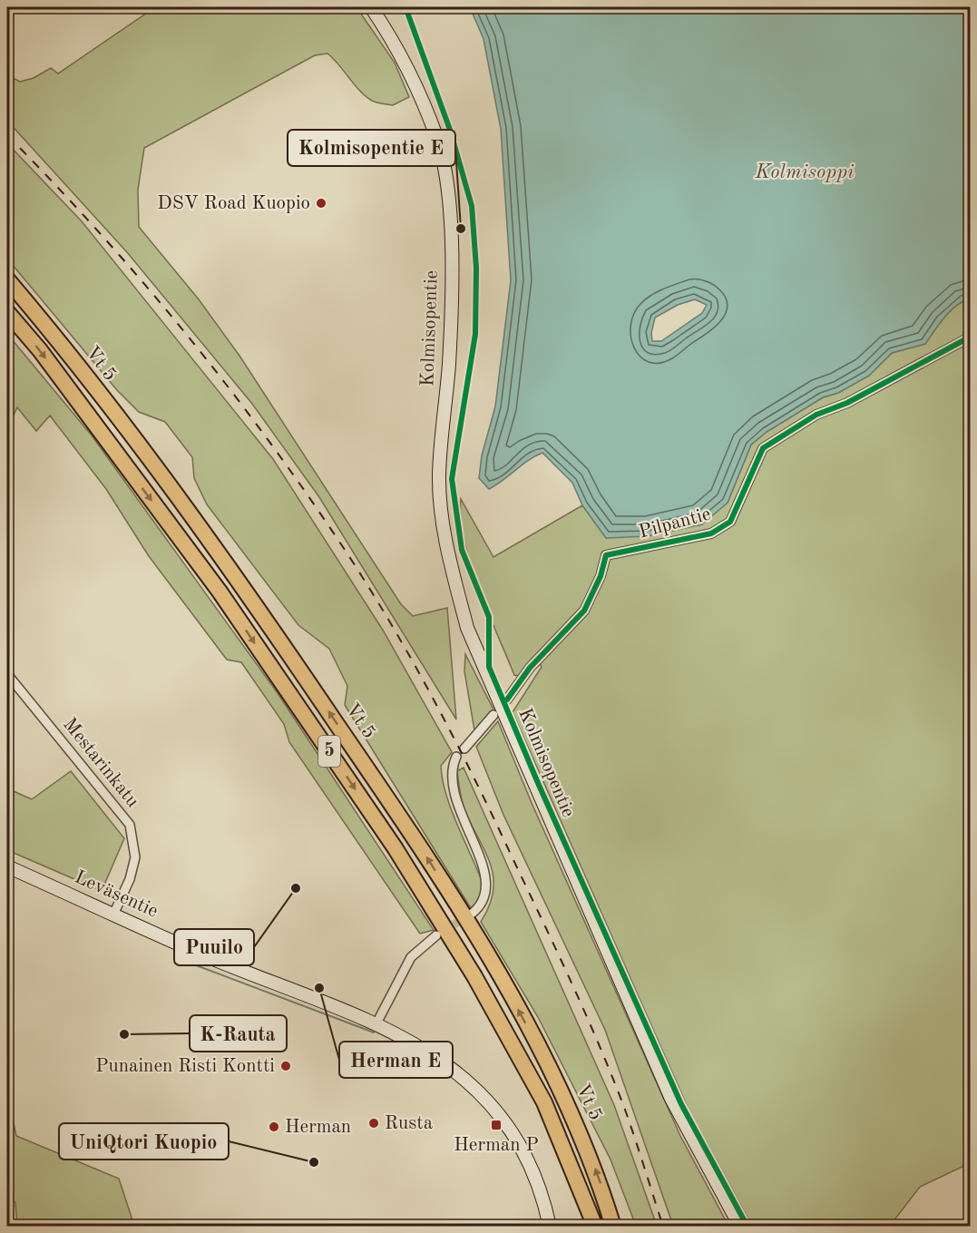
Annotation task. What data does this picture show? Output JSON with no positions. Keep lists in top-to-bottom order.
{
  "streets": {
    "highway": ["Vt 5", "5"],
    "main road": ["Kolmisopentie", "Leväsentie"],
    "street": ["Pilpantie", "Mestarinkatu"]
  },
  "crossings": [
    ["Mestarinkatu", "Leväsentie"]
  ],
  "water": ["Kolmisoppi"],
  "places": {
    "other": [
      "DSV Road Kuopio",
      "Kolmisopentie E",
      "Puuilo",
      "Herman E",
      "K-Rauta",
      "Punainen Risti Kontti",
      "Rusta",
      "Herman",
      "UniQtori Kuopio"
    ],
    "transit": ["Herman P"]
  }
}
